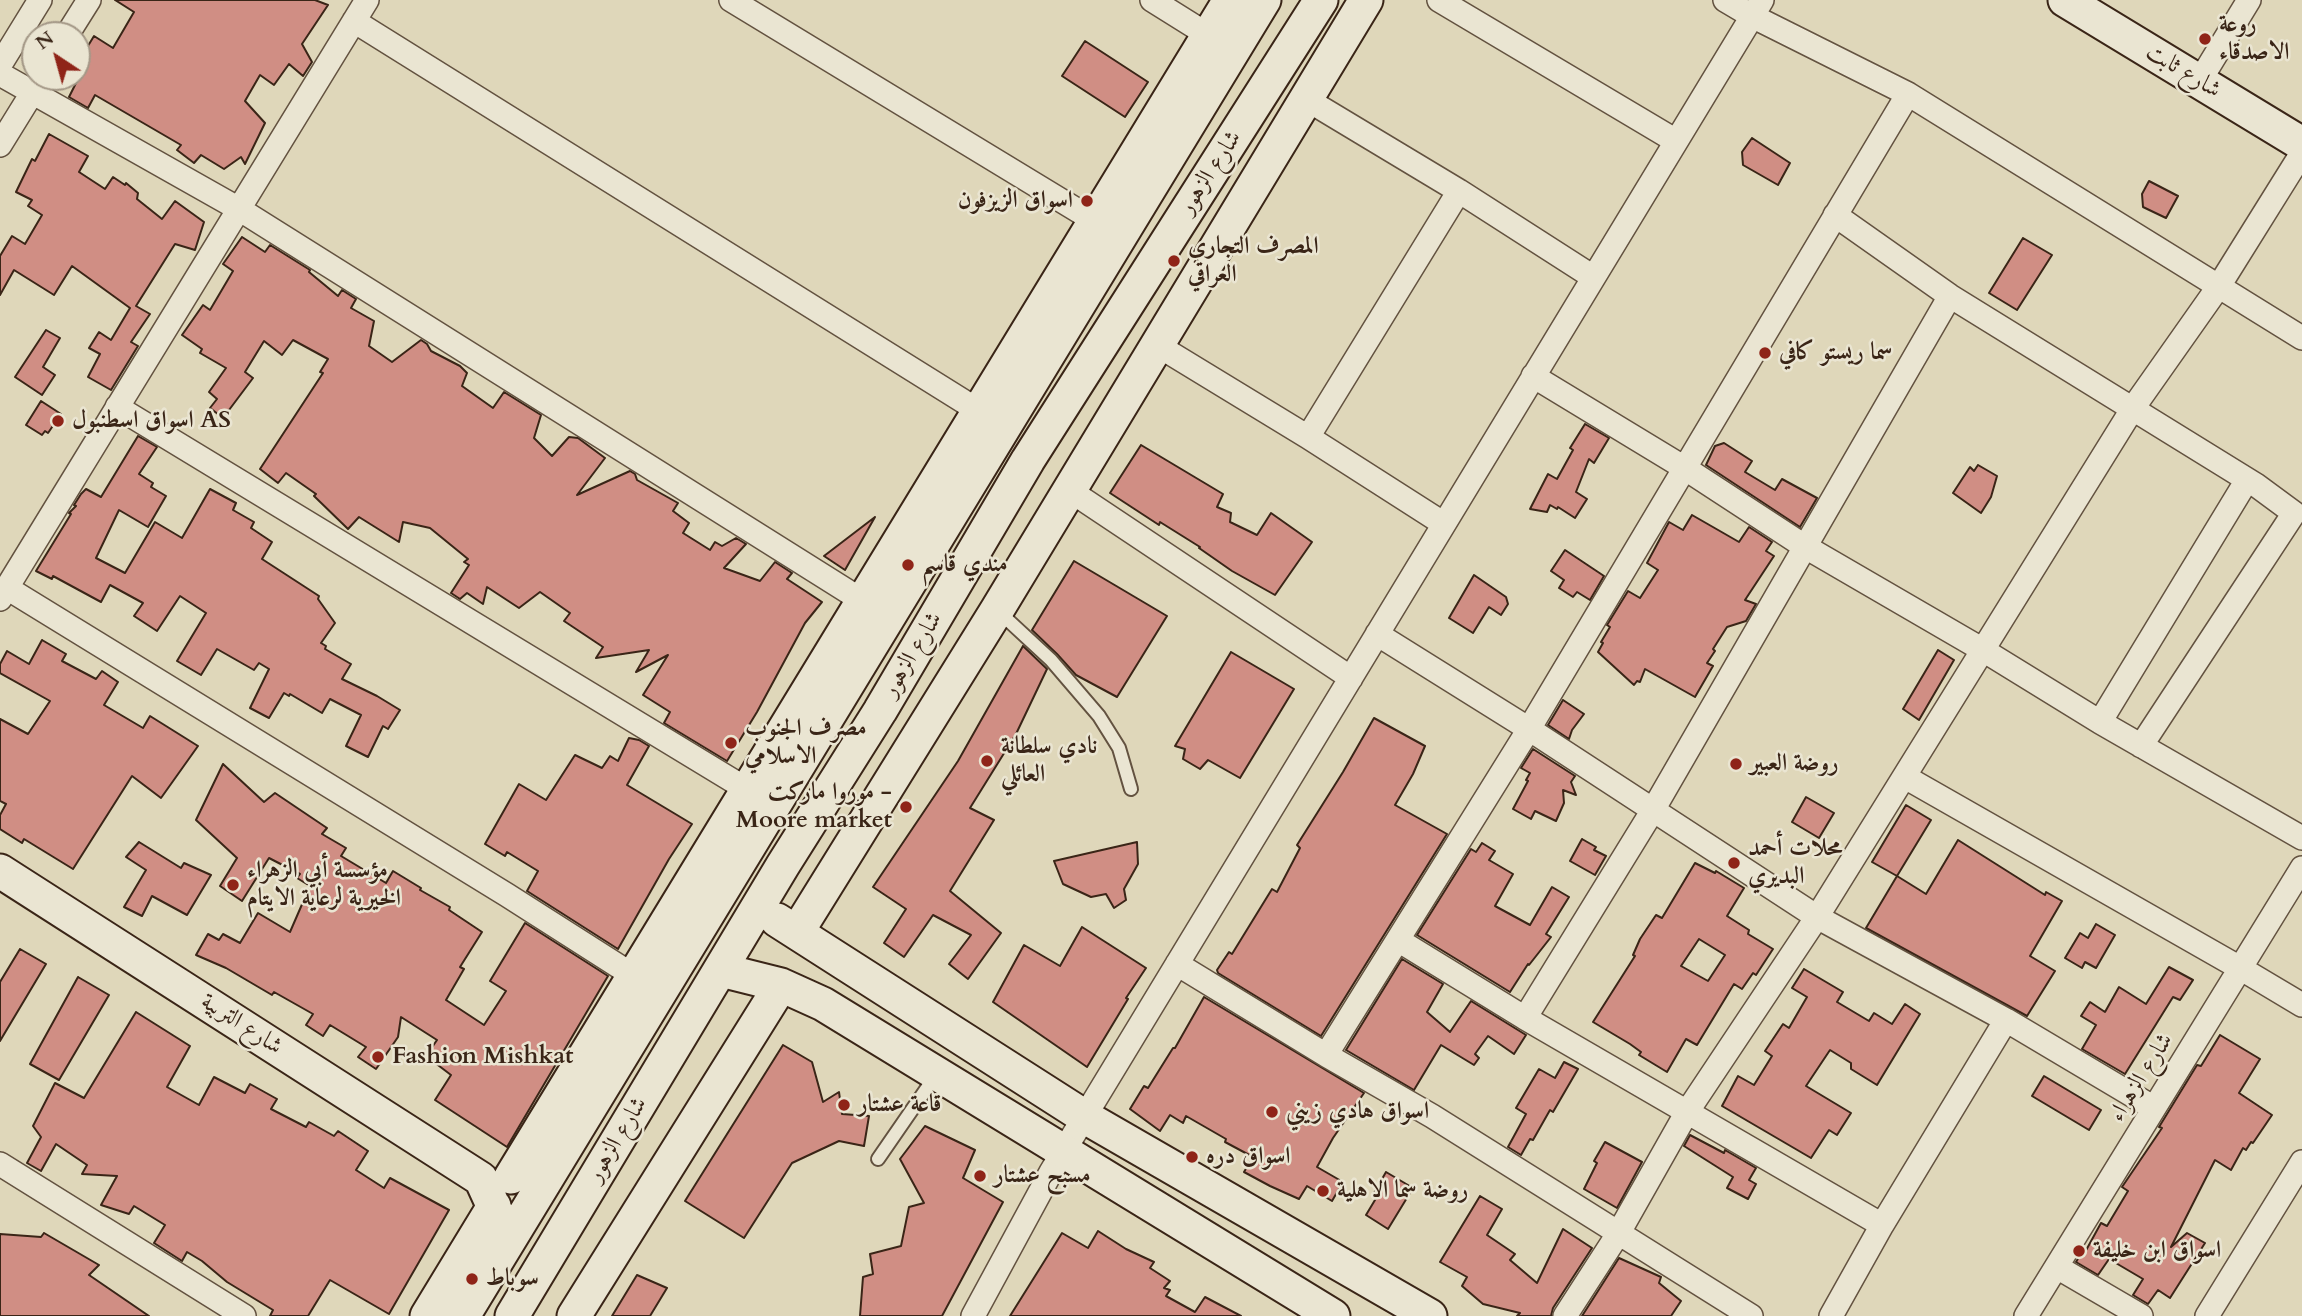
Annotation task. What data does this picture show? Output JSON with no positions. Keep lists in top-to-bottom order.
{
  "streets": {
    "street": [
      "شارع ثابت",
      "شارع الزهور",
      "شارع التربية",
      "شارع الزهراء"
    ]
  },
  "places": [
    "روعة الاصدقاء",
    "اسواق الزيزفون",
    "المصرف التجاري العراقي",
    "سما ريستو كافي",
    "اسواق اسطنبول AS",
    "مندي قاسم",
    "مصرف الجنوب الاسلامي",
    "نادي سلطانة العائلي",
    "روضة العبير",
    "موروا ماركت - Moore market",
    "محلات أحمد البديري",
    "مؤسسة أبي الزهراء الخيرية لرعاية الايتام",
    "Fashion Mishkat",
    "قاعة عشتار",
    "اسواق هادي زيني",
    "اسواق دره",
    "مسبح عشتار",
    "روضة سما الاهلية",
    "اسواق ابن خليفة",
    "سوباط"
  ],
  "north": "top left"
}
